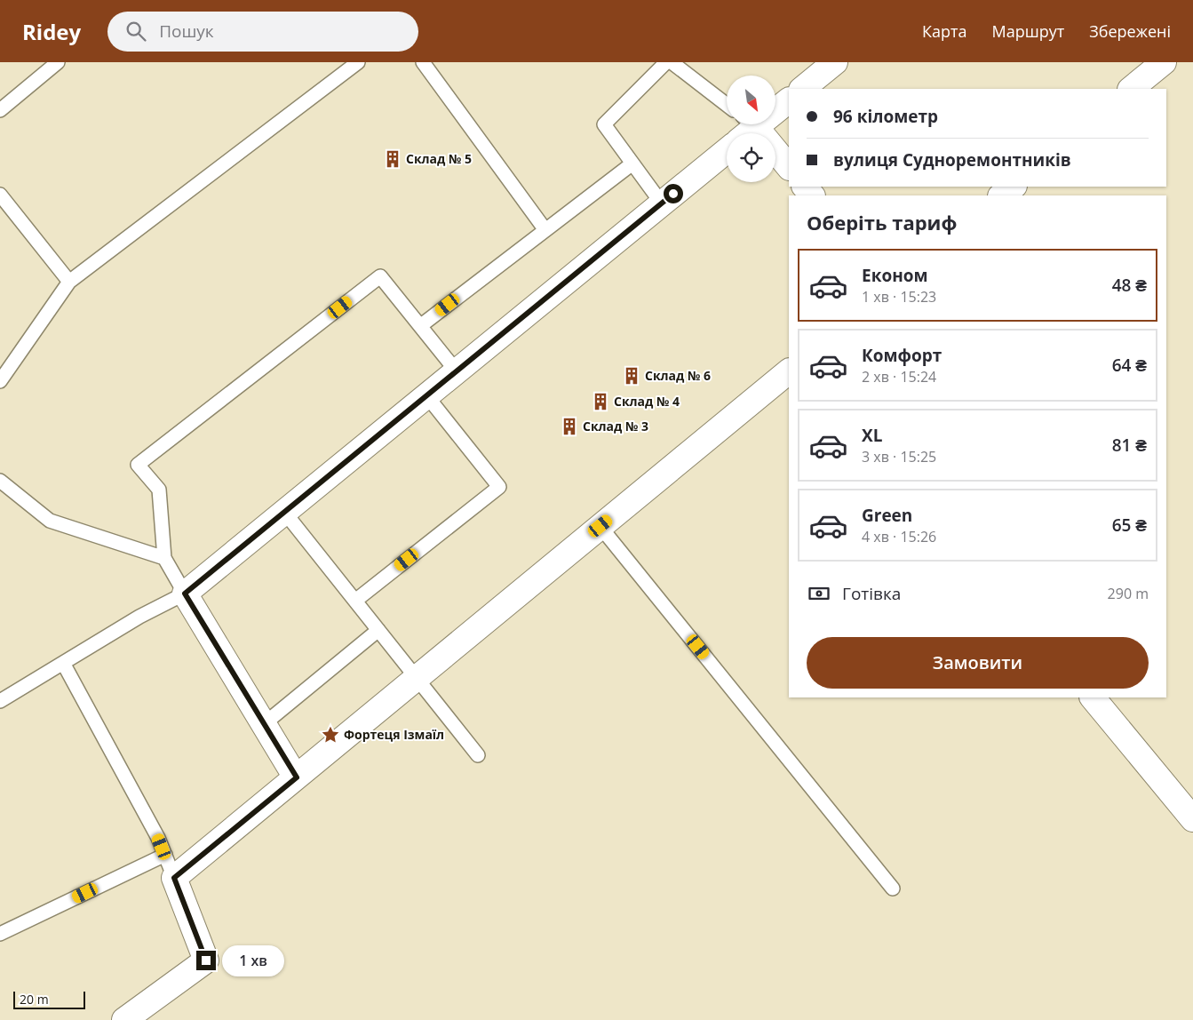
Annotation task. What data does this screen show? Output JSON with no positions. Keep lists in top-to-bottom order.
{
  "places": {
    "building": [
      "Склад № 5",
      "Склад № 6",
      "Склад № 4",
      "Склад № 3"
    ],
    "place": ["Фортеця Ізмаїл"]
  },
  "scale_bar": "20 m",
  "north": "bottom right",
  "page": {
    "header": "Ridey",
    "search": "Пошук",
    "nav": ["Карта", "Маршрут", "Збережені"],
    "banner": ["96 кілометр", "вулиця Судноремонтників"],
    "heading": "Оберіть тариф",
    "list": [
      {
        "name": "Економ",
        "note": "1 хв · 15:23",
        "value": "48 ₴"
      },
      {
        "name": "Комфорт",
        "note": "2 хв · 15:24",
        "value": "64 ₴"
      },
      {
        "name": "XL",
        "note": "3 хв · 15:25",
        "value": "81 ₴"
      },
      {
        "name": "Green",
        "note": "4 хв · 15:26",
        "value": "65 ₴"
      }
    ],
    "pay": ["Готівка", "290 m"],
    "buttons": "Замовити",
    "bubble": "1 хв",
    "scale": "20 m"
  }
}
